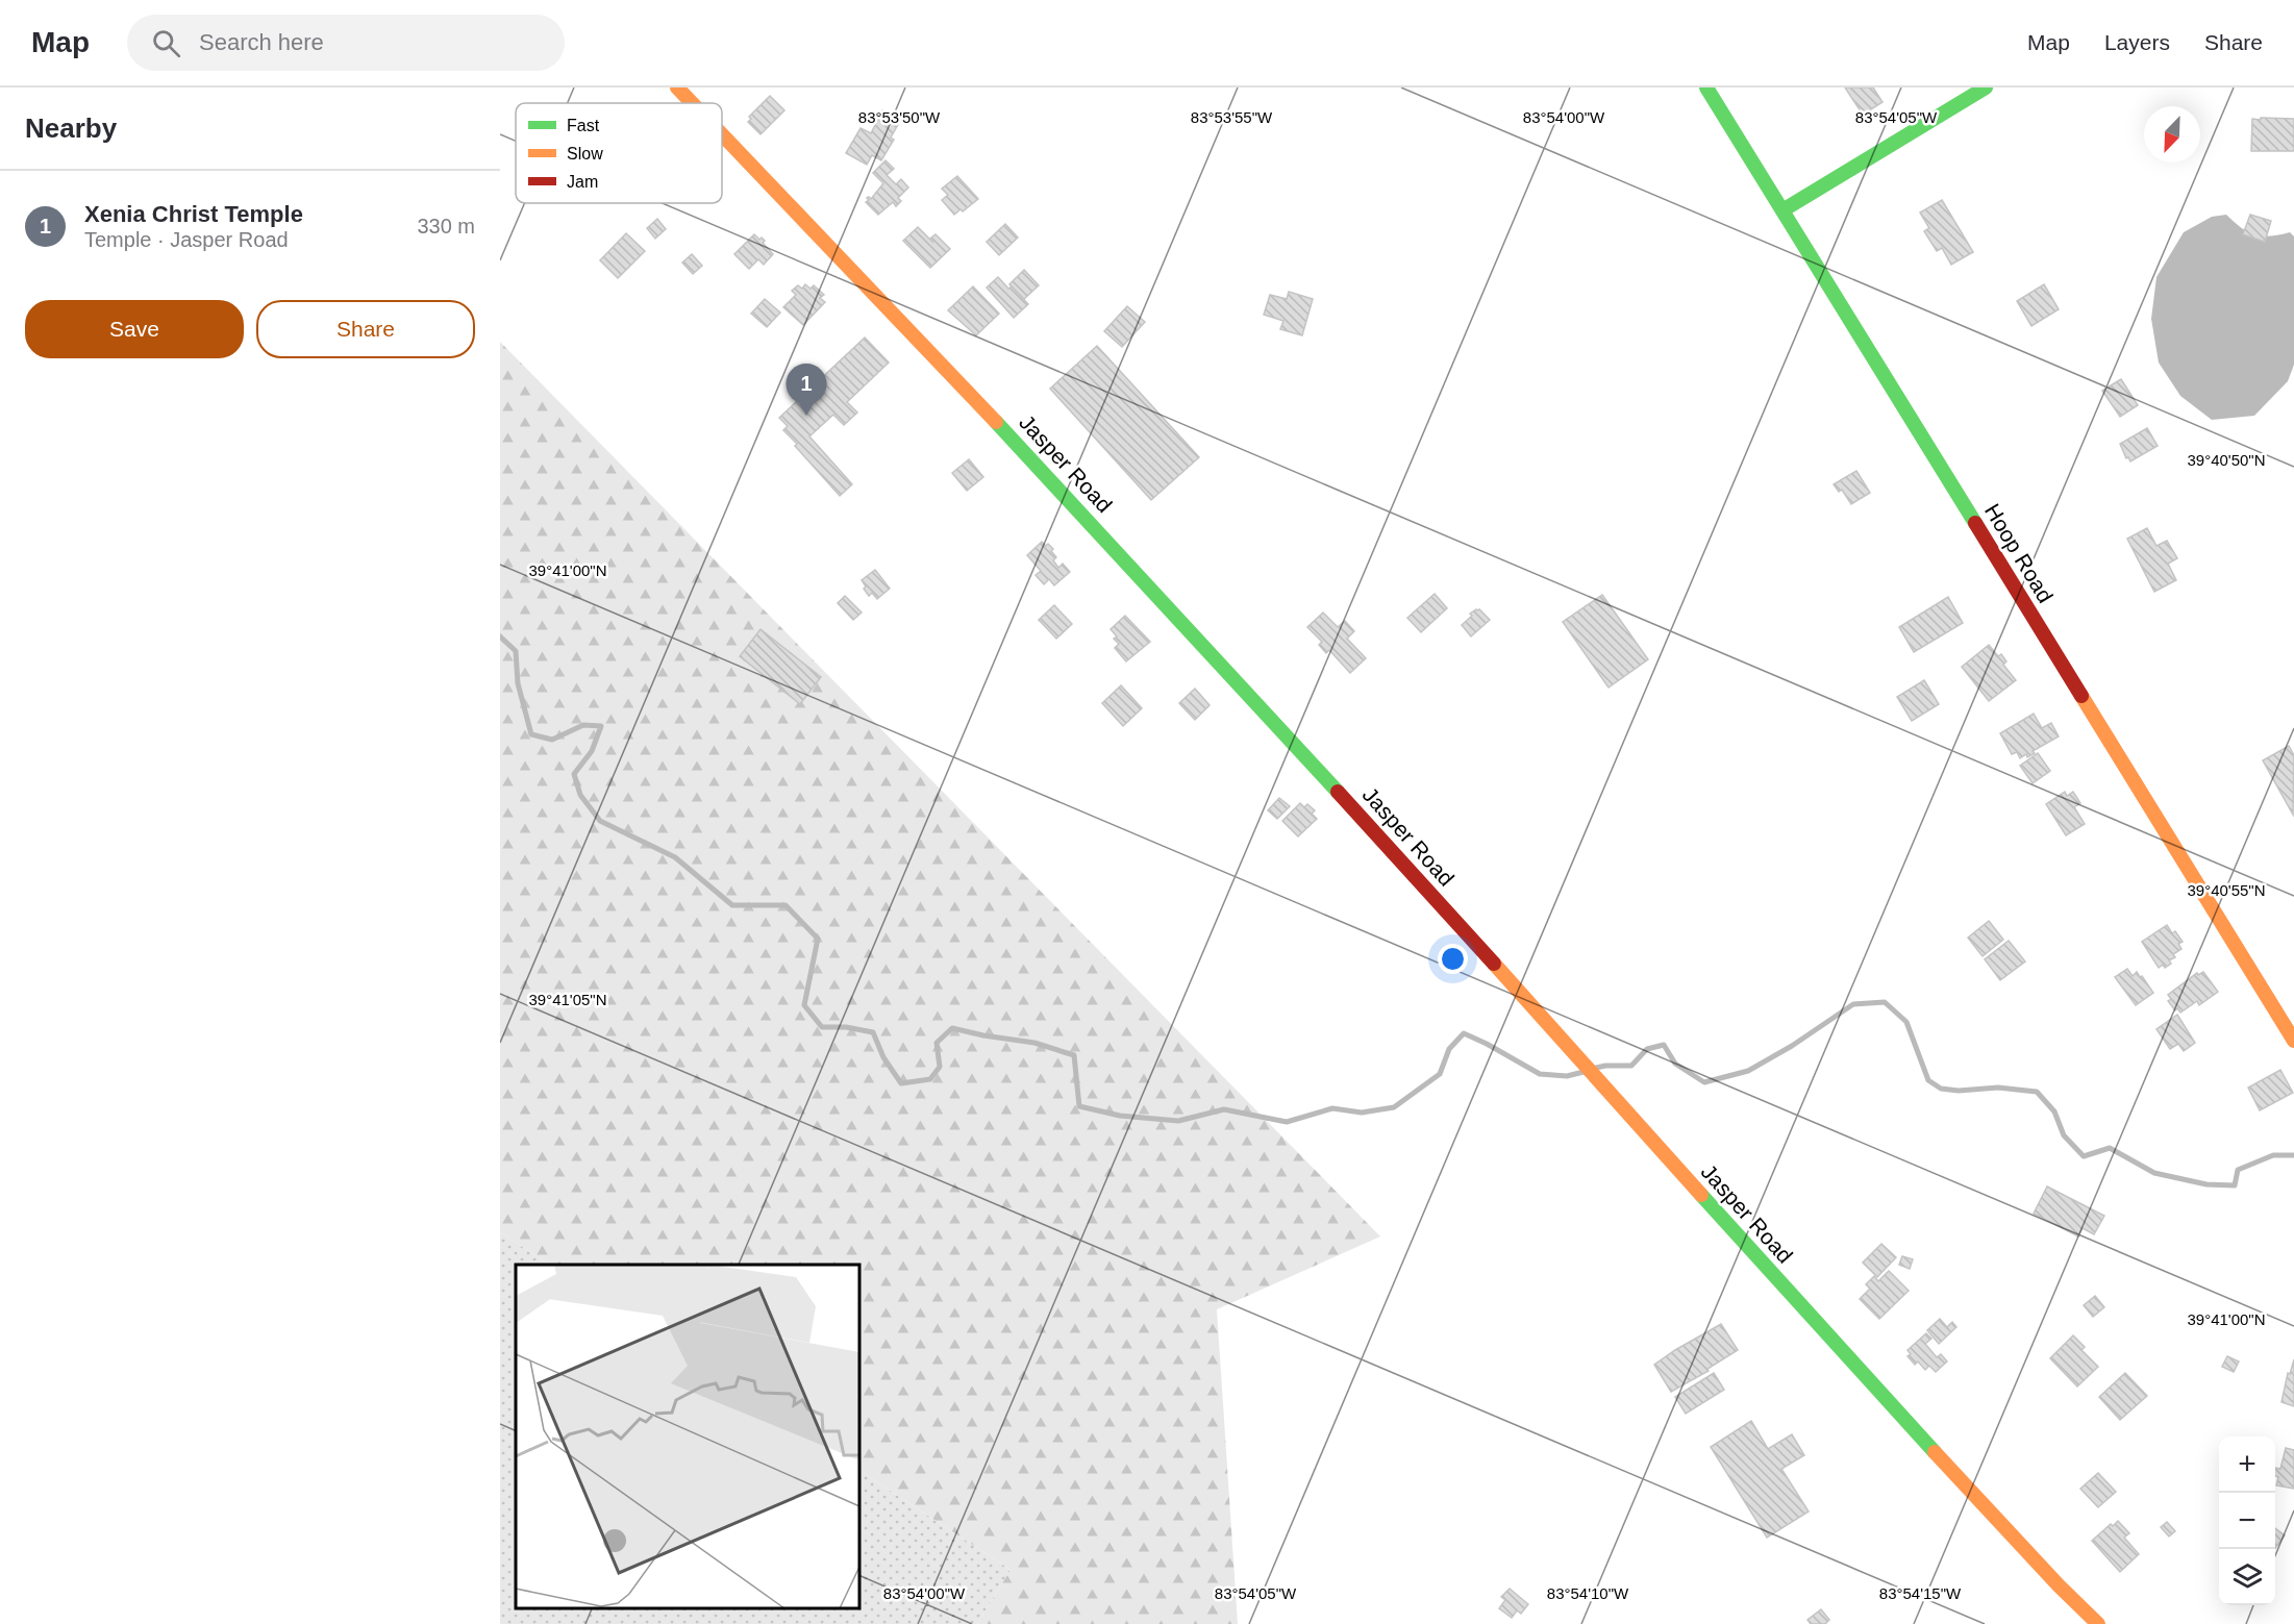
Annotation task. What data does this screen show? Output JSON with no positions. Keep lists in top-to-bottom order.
{
  "streets": {
    "street": ["Jasper Road", "Hoop Road"]
  },
  "legend": ["Fast", "Slow", "Jam"],
  "north": "bottom left",
  "page": {
    "header": "Map",
    "search": "Search here",
    "nav": ["Map", "Layers", "Share"],
    "heading": "Nearby",
    "list": [
      {
        "mark": "1",
        "name": "Xenia Christ Temple",
        "note": "Temple · Jasper Road",
        "value": "330 m"
      }
    ],
    "buttons": ["Save", "Share"],
    "pins": "1",
    "map_buttons": ["+", "−"]
  },
  "coordinates": [
    "83°53'50\"W",
    "83°53'55\"W",
    "83°54'00\"W",
    "83°54'05\"W",
    "39°40'50\"N",
    "39°41'00\"N",
    "39°40'55\"N",
    "39°41'05\"N",
    "83°54'10\"W",
    "83°54'15\"W"
  ]
}
